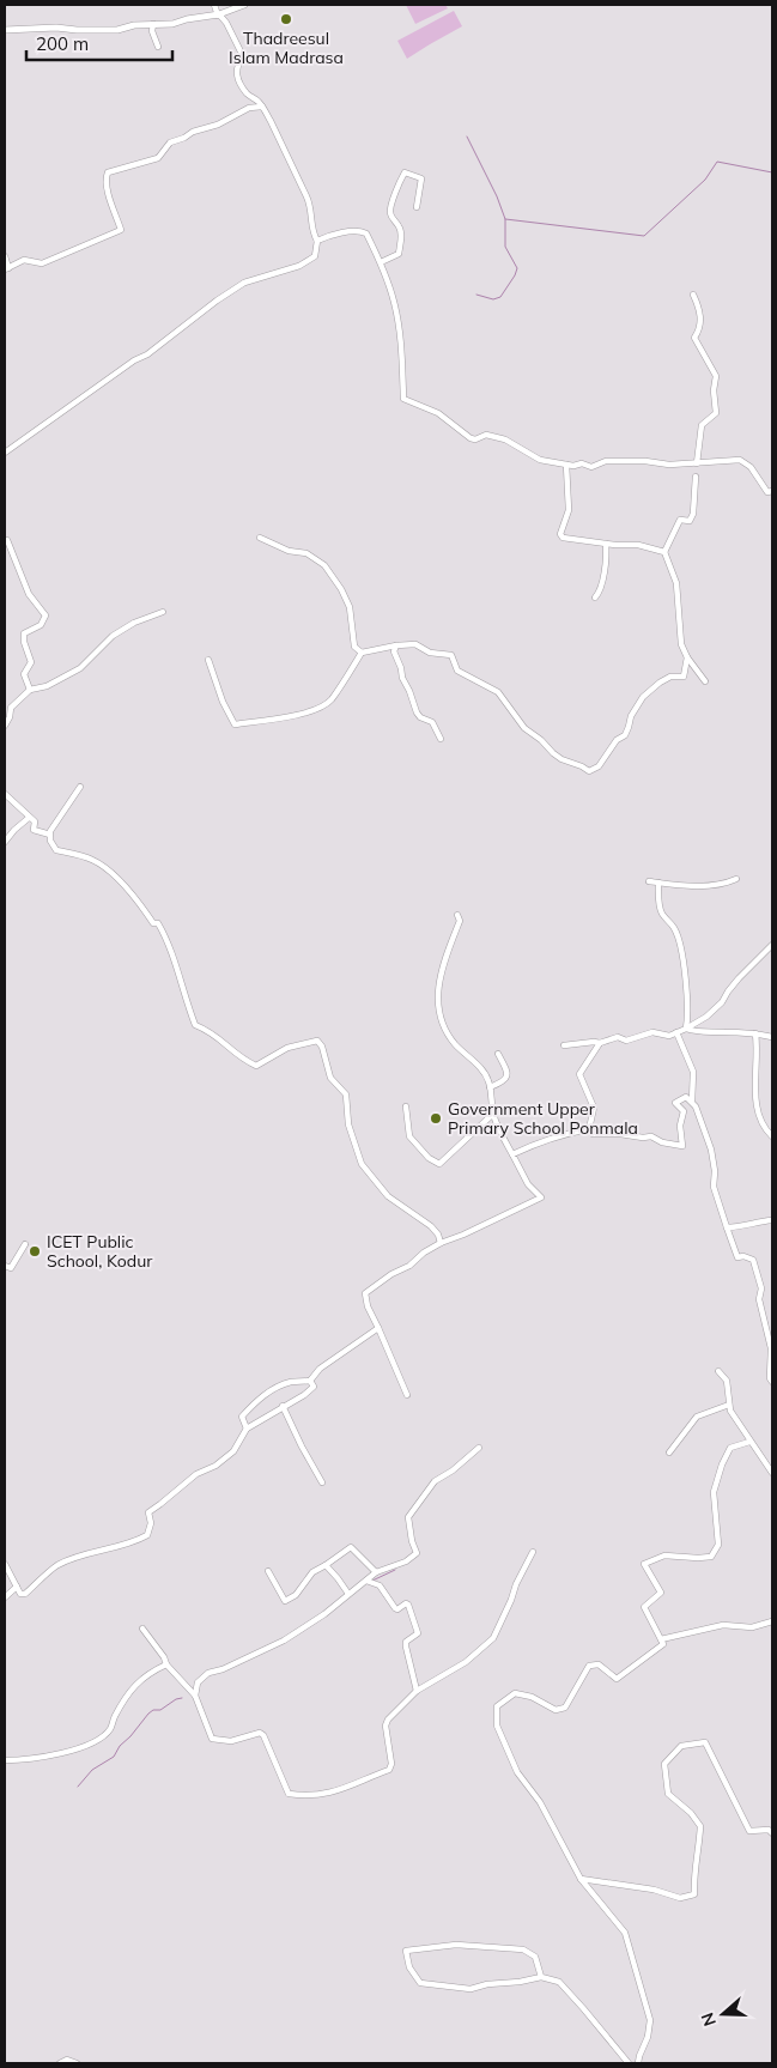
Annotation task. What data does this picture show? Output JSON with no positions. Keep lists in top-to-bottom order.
{
  "places": ["Thadreesul Islam Madrasa", "Government Upper Primary School Ponmala", "ICET Public School, Kodur"],
  "scale_bar": "200 m",
  "north": "left"
}
